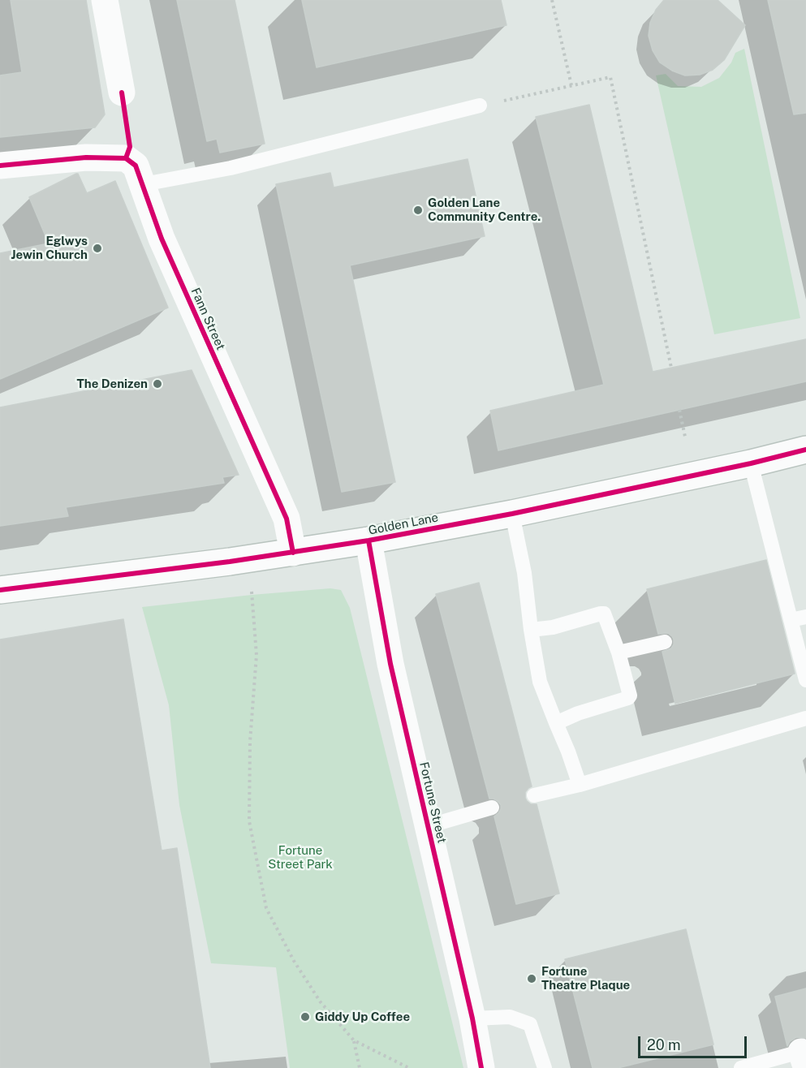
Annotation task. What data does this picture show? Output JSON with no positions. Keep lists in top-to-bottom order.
{
  "streets": {
    "street": ["Fann Street", "Golden Lane", "Fortune Street"]
  },
  "crossings": [
    ["Fann Street", "Golden Lane"],
    ["Golden Lane", "Fortune Street"]
  ],
  "parks": ["Fortune Street Park"],
  "places": [
    "Golden Lane Community Centre.",
    "Eglwys Jewin Church",
    "The Denizen",
    "Fortune Theatre Plaque",
    "Giddy Up Coffee"
  ],
  "scale_bar": "20 m"
}
